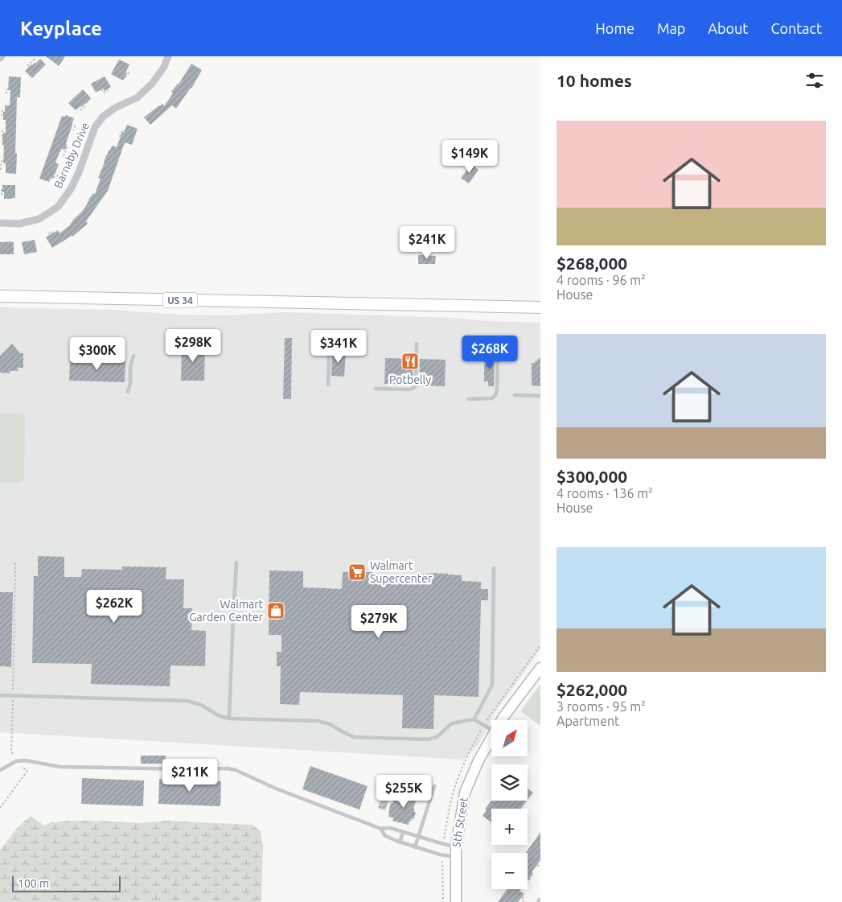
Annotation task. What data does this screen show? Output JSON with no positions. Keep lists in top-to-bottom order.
{
  "streets": {
    "main road": ["US 34"],
    "street": ["Barnaby Drive", "5th Street"]
  },
  "places": {
    "restaurant": ["Potbelly"],
    "supermarket": ["Walmart Supercenter"],
    "shop": ["Walmart Garden Center"]
  },
  "scale_bar": "100 m",
  "north": "top right",
  "page": {
    "header": "Keyplace",
    "nav": [
      "Home",
      "Map",
      "About",
      "Contact"
    ],
    "heading": "10 homes",
    "list": [
      {
        "name": "$268,000",
        "note": "4 rooms · 96 m² · House"
      },
      {
        "name": "$300,000",
        "note": "4 rooms · 136 m² · House"
      },
      {
        "name": "$262,000",
        "note": "3 rooms · 95 m² · Apartment"
      }
    ],
    "price": [
      "$149K",
      "$241K",
      "$298K",
      "$341K",
      "$268K",
      "$300K",
      "$262K",
      "$279K",
      "$211K",
      "$255K"
    ],
    "map_buttons": ["+", "−"],
    "scale": "100 m"
  }
}
